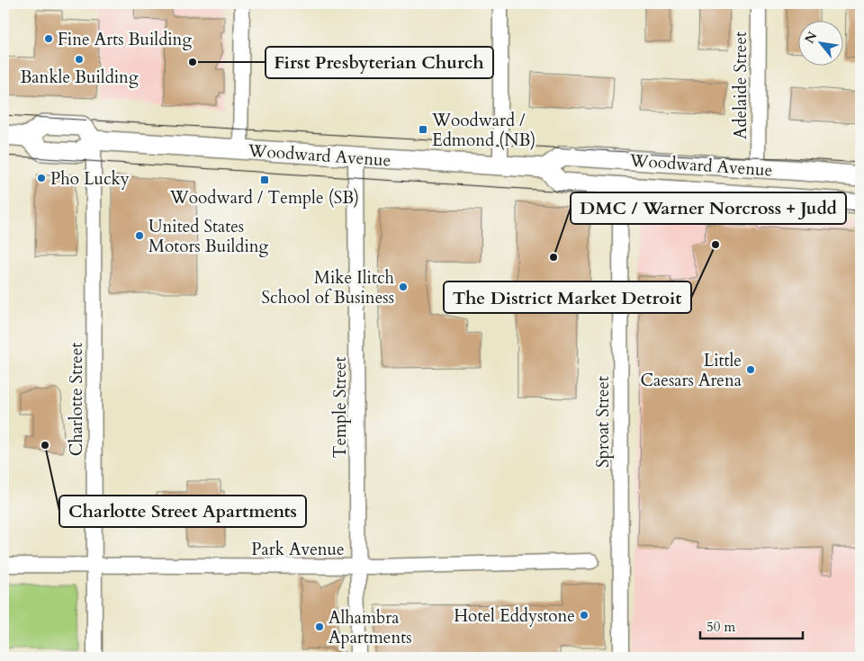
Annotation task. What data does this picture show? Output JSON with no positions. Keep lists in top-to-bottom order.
{
  "streets": {
    "main road": ["Woodward Avenue"],
    "street": [
      "Adelaide Street",
      "Charlotte Street",
      "Temple Street",
      "Sproat Street",
      "Park Avenue"
    ]
  },
  "crossings": [
    ["Adelaide Street", "Woodward Avenue"],
    ["Woodward Avenue", "Charlotte Street"],
    ["Woodward Avenue", "Temple Street"],
    ["Woodward Avenue", "Sproat Street"],
    ["Charlotte Street", "Park Avenue"],
    ["Temple Street", "Park Avenue"]
  ],
  "places": {
    "other": [
      "Fine Arts Building",
      "Bankle Building",
      "First Presbyterian Church",
      "Pho Lucky",
      "United States Motors Building",
      "The District Market Detroit",
      "DMC / Warner Norcross + Judd",
      "Mike Ilitch School of Business",
      "Little Caesars Arena",
      "Charlotte Street Apartments",
      "Hotel Eddystone",
      "Alhambra Apartments"
    ],
    "transit": ["Woodward / Edmond (NB)", "Woodward / Temple (SB)"]
  },
  "scale_bar": "50 m",
  "north": "top left"
}
